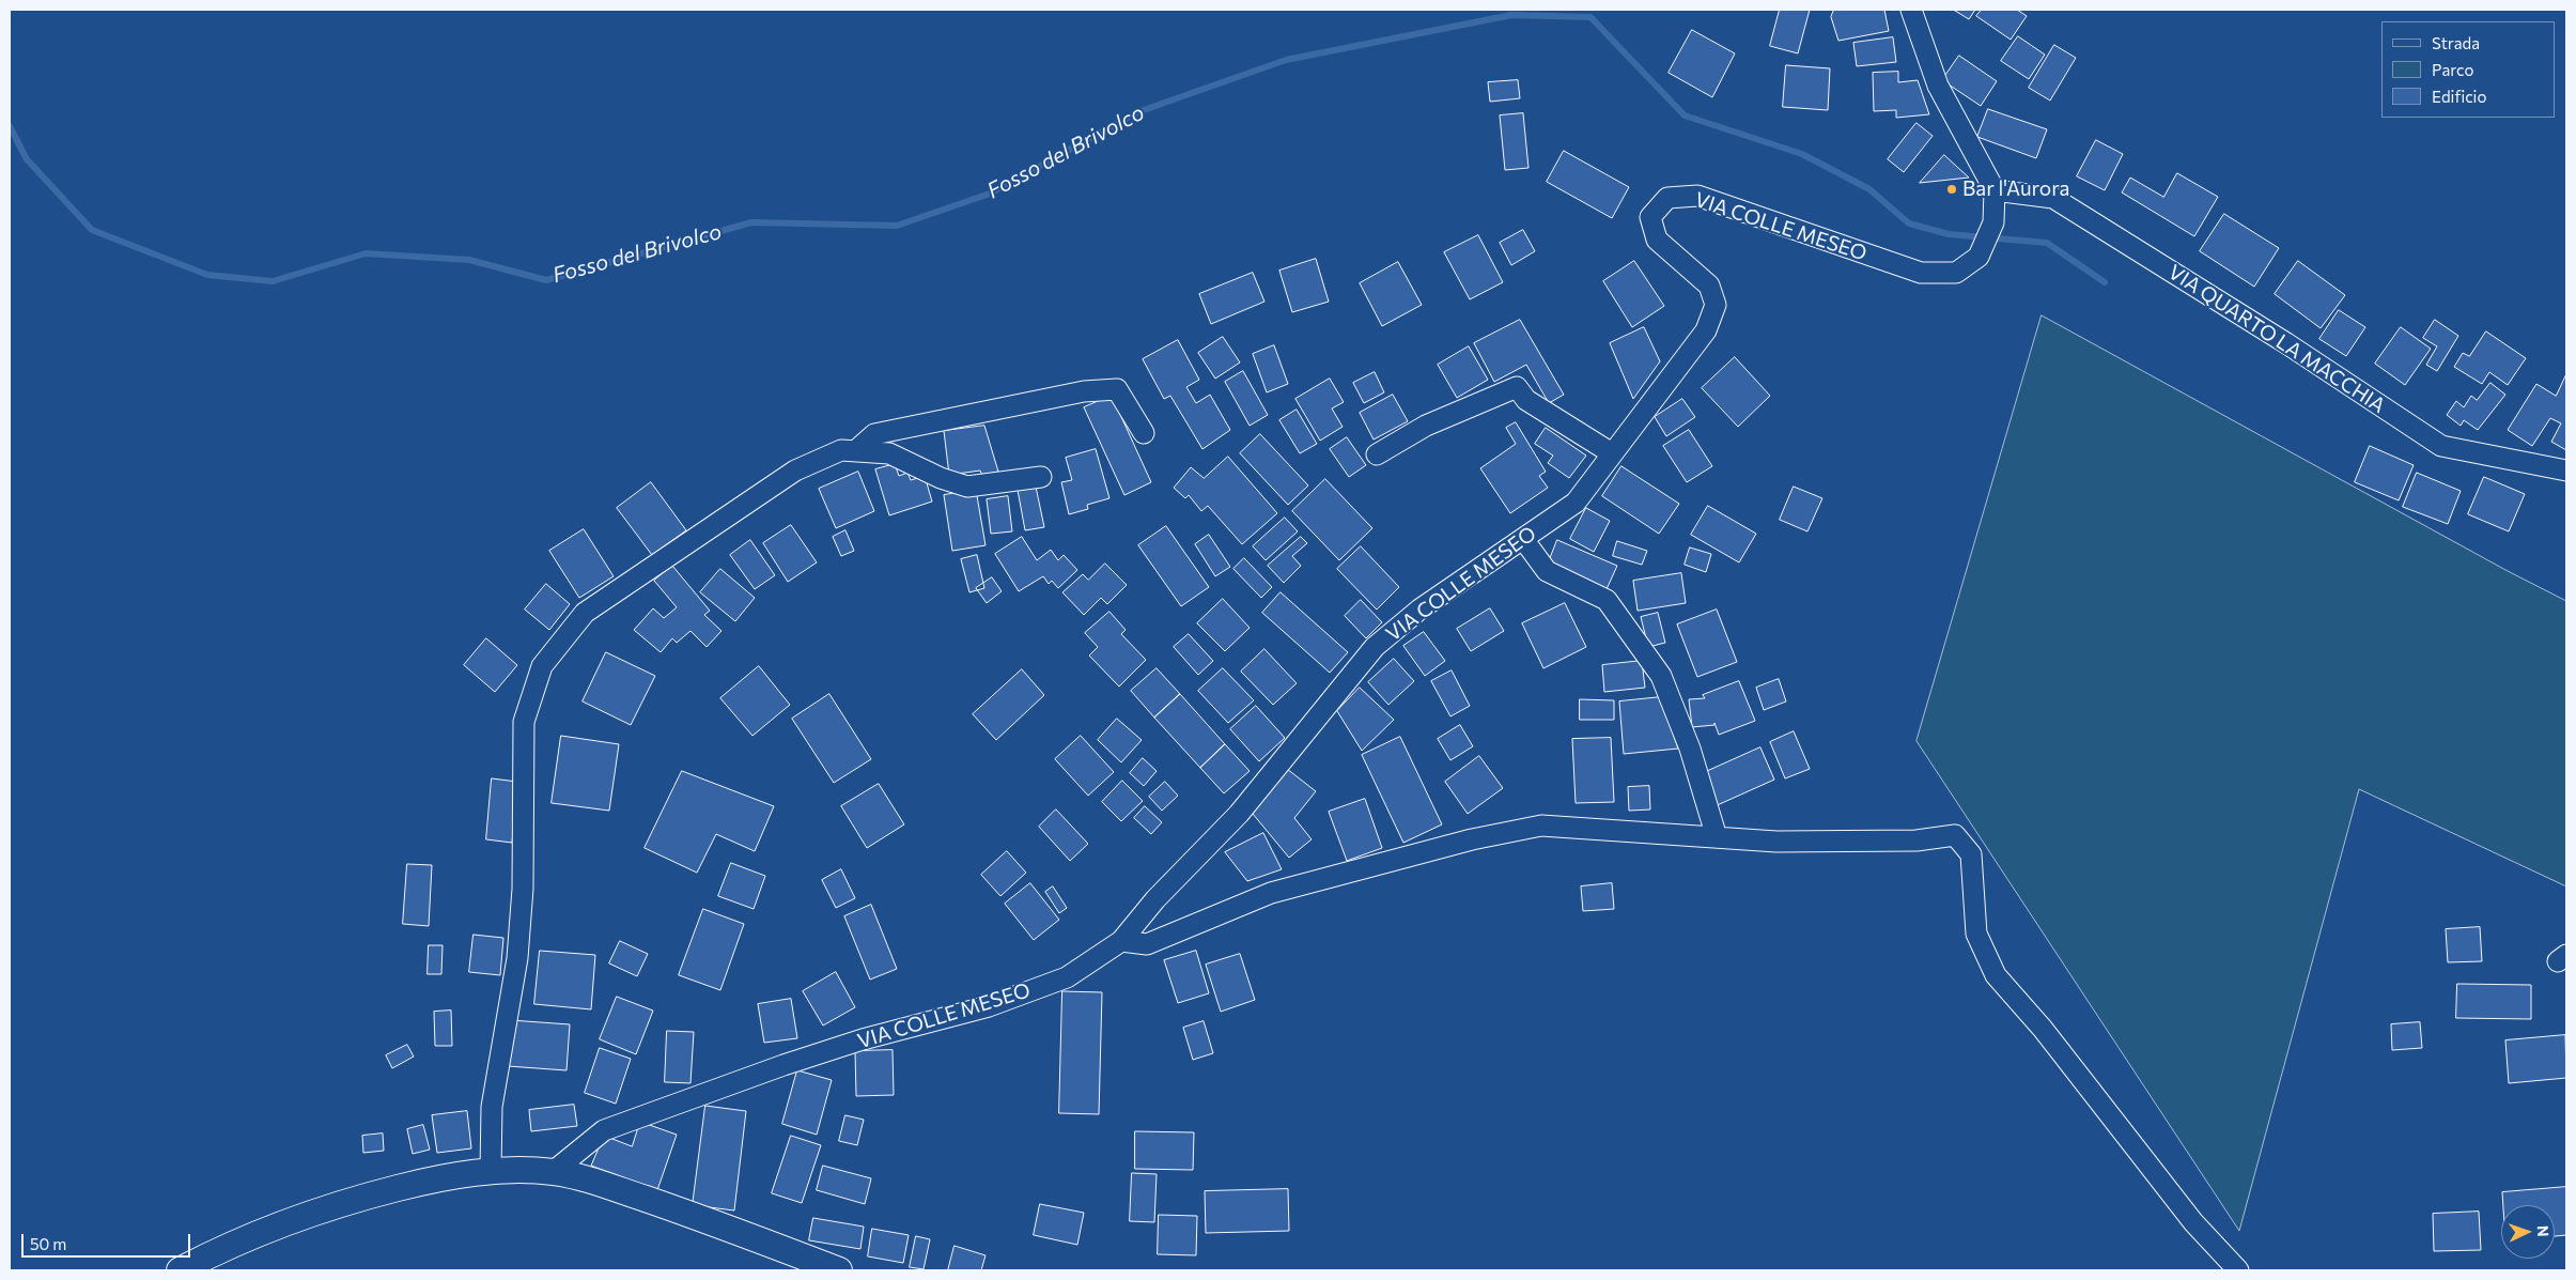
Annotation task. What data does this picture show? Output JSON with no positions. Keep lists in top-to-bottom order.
{
  "streets": {
    "street": ["VIA COLLE MESEO", "VIA QUARTO LA MACCHIA"]
  },
  "crossings": [
    ["VIA COLLE MESEO", "VIA QUARTO LA MACCHIA"]
  ],
  "water": ["Fosso del Brivolco"],
  "places": ["Bar l'Aurora"],
  "legend": ["Strada", "Parco", "Edificio"],
  "scale_bar": "50 m",
  "north": "right"
}
